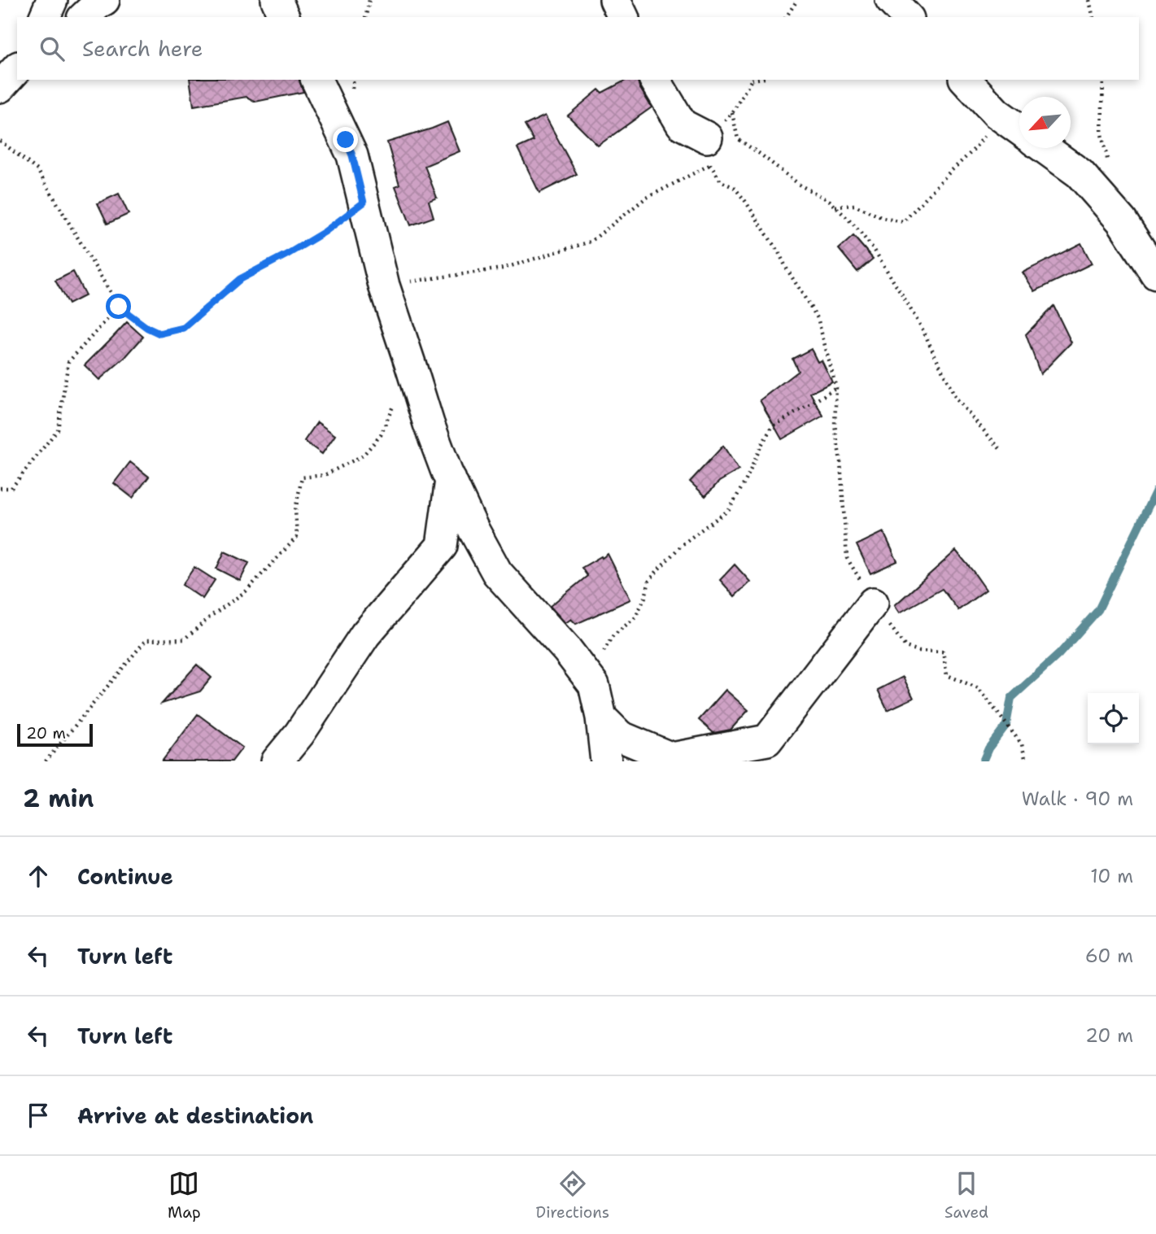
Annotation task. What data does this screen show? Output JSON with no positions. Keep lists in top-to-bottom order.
{
  "scale_bar": "20 m",
  "north": "bottom left",
  "page": {
    "search": "Search here",
    "scale": "20 m",
    "heading": ["2 min", "Walk · 90 m"],
    "list": [
      ["Continue", "10 m"],
      ["Turn left", "60 m"],
      ["Turn left", "20 m"],
      "Arrive at destination"
    ],
    "nav": ["Map", "Directions", "Saved"]
  }
}
